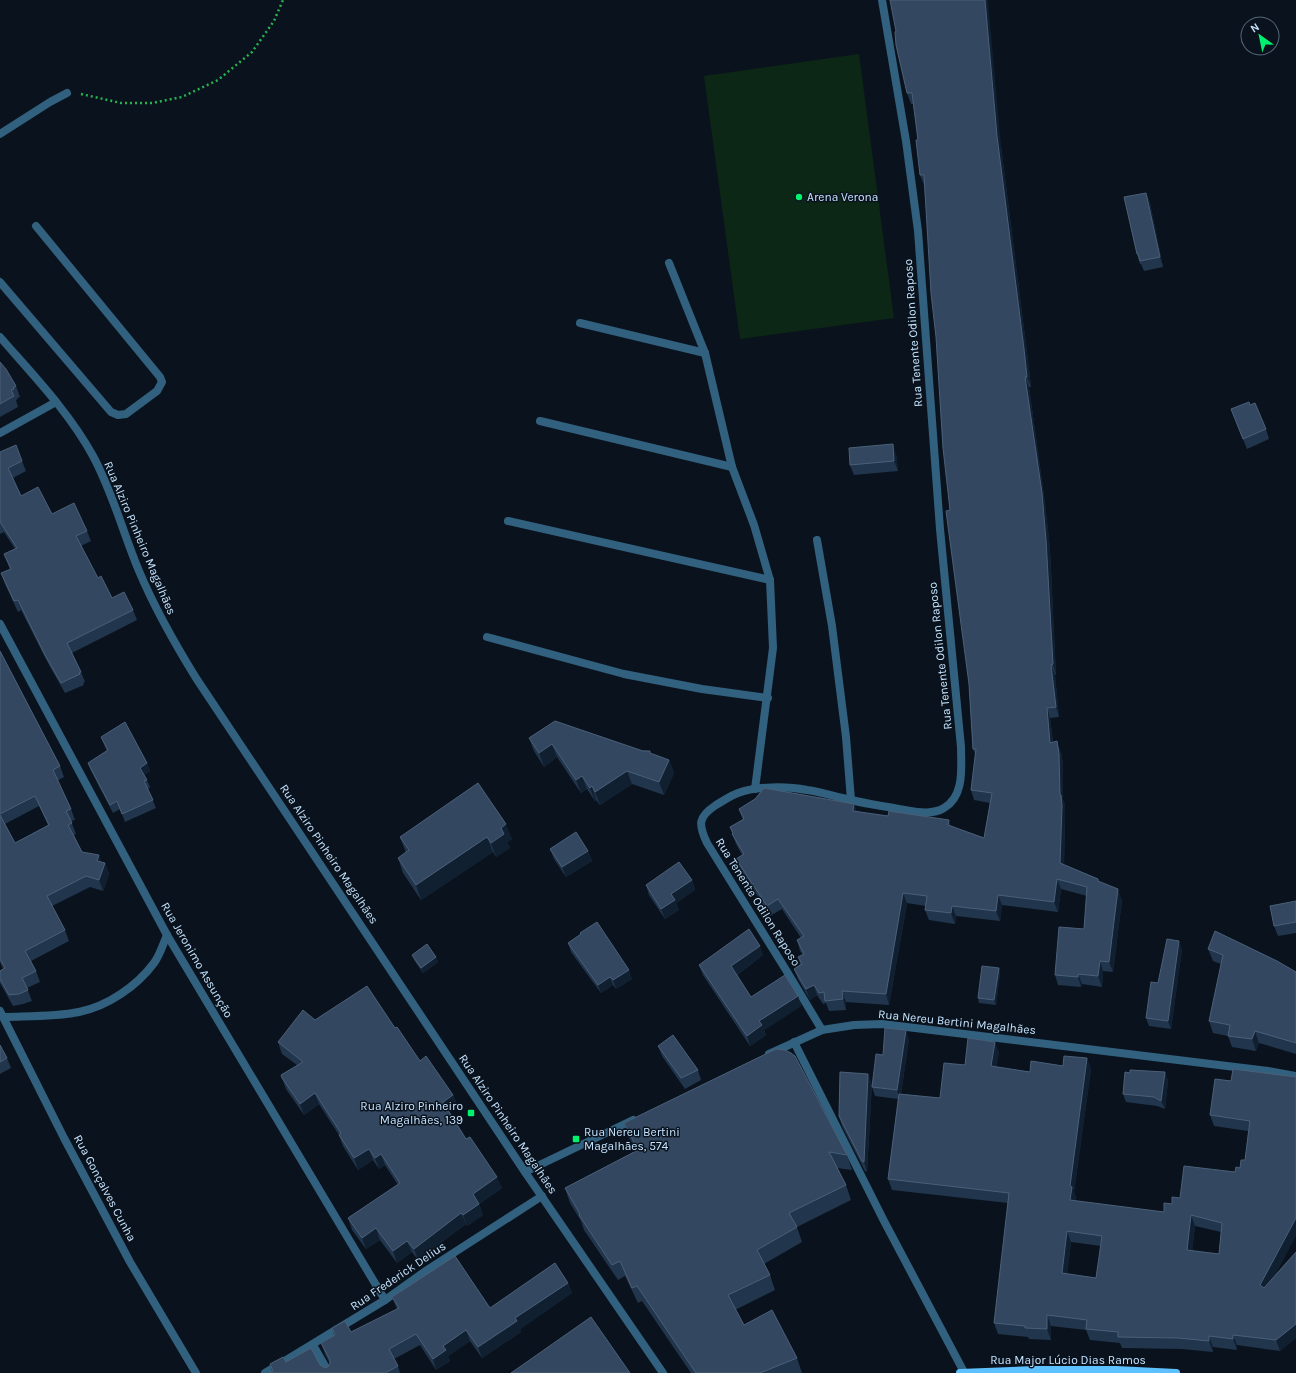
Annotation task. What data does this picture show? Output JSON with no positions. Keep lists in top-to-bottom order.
{
  "streets": {
    "main road": ["Rua Major Lúcio Dias Ramos"],
    "street": [
      "Rua Tenente Odilon Raposo",
      "Rua Alziro Pinheiro Magalhães",
      "Rua Jeronimo Assunção",
      "Rua Nereu Bertini Magalhães",
      "Rua Gonçalves Cunha",
      "Rua Frederick Delius"
    ]
  },
  "crossings": [
    ["Rua Tenente Odilon Raposo", "Rua Nereu Bertini Magalhães"],
    ["Rua Alziro Pinheiro Magalhães", "Rua Frederick Delius"],
    ["Rua Jeronimo Assunção", "Rua Frederick Delius"]
  ],
  "places": {
    "other": ["Arena Verona"],
    "transit": ["Rua Alziro Pinheiro Magalhães, 139", "Rua Nereu Bertini Magalhães, 574"]
  },
  "north": "top left"
}
